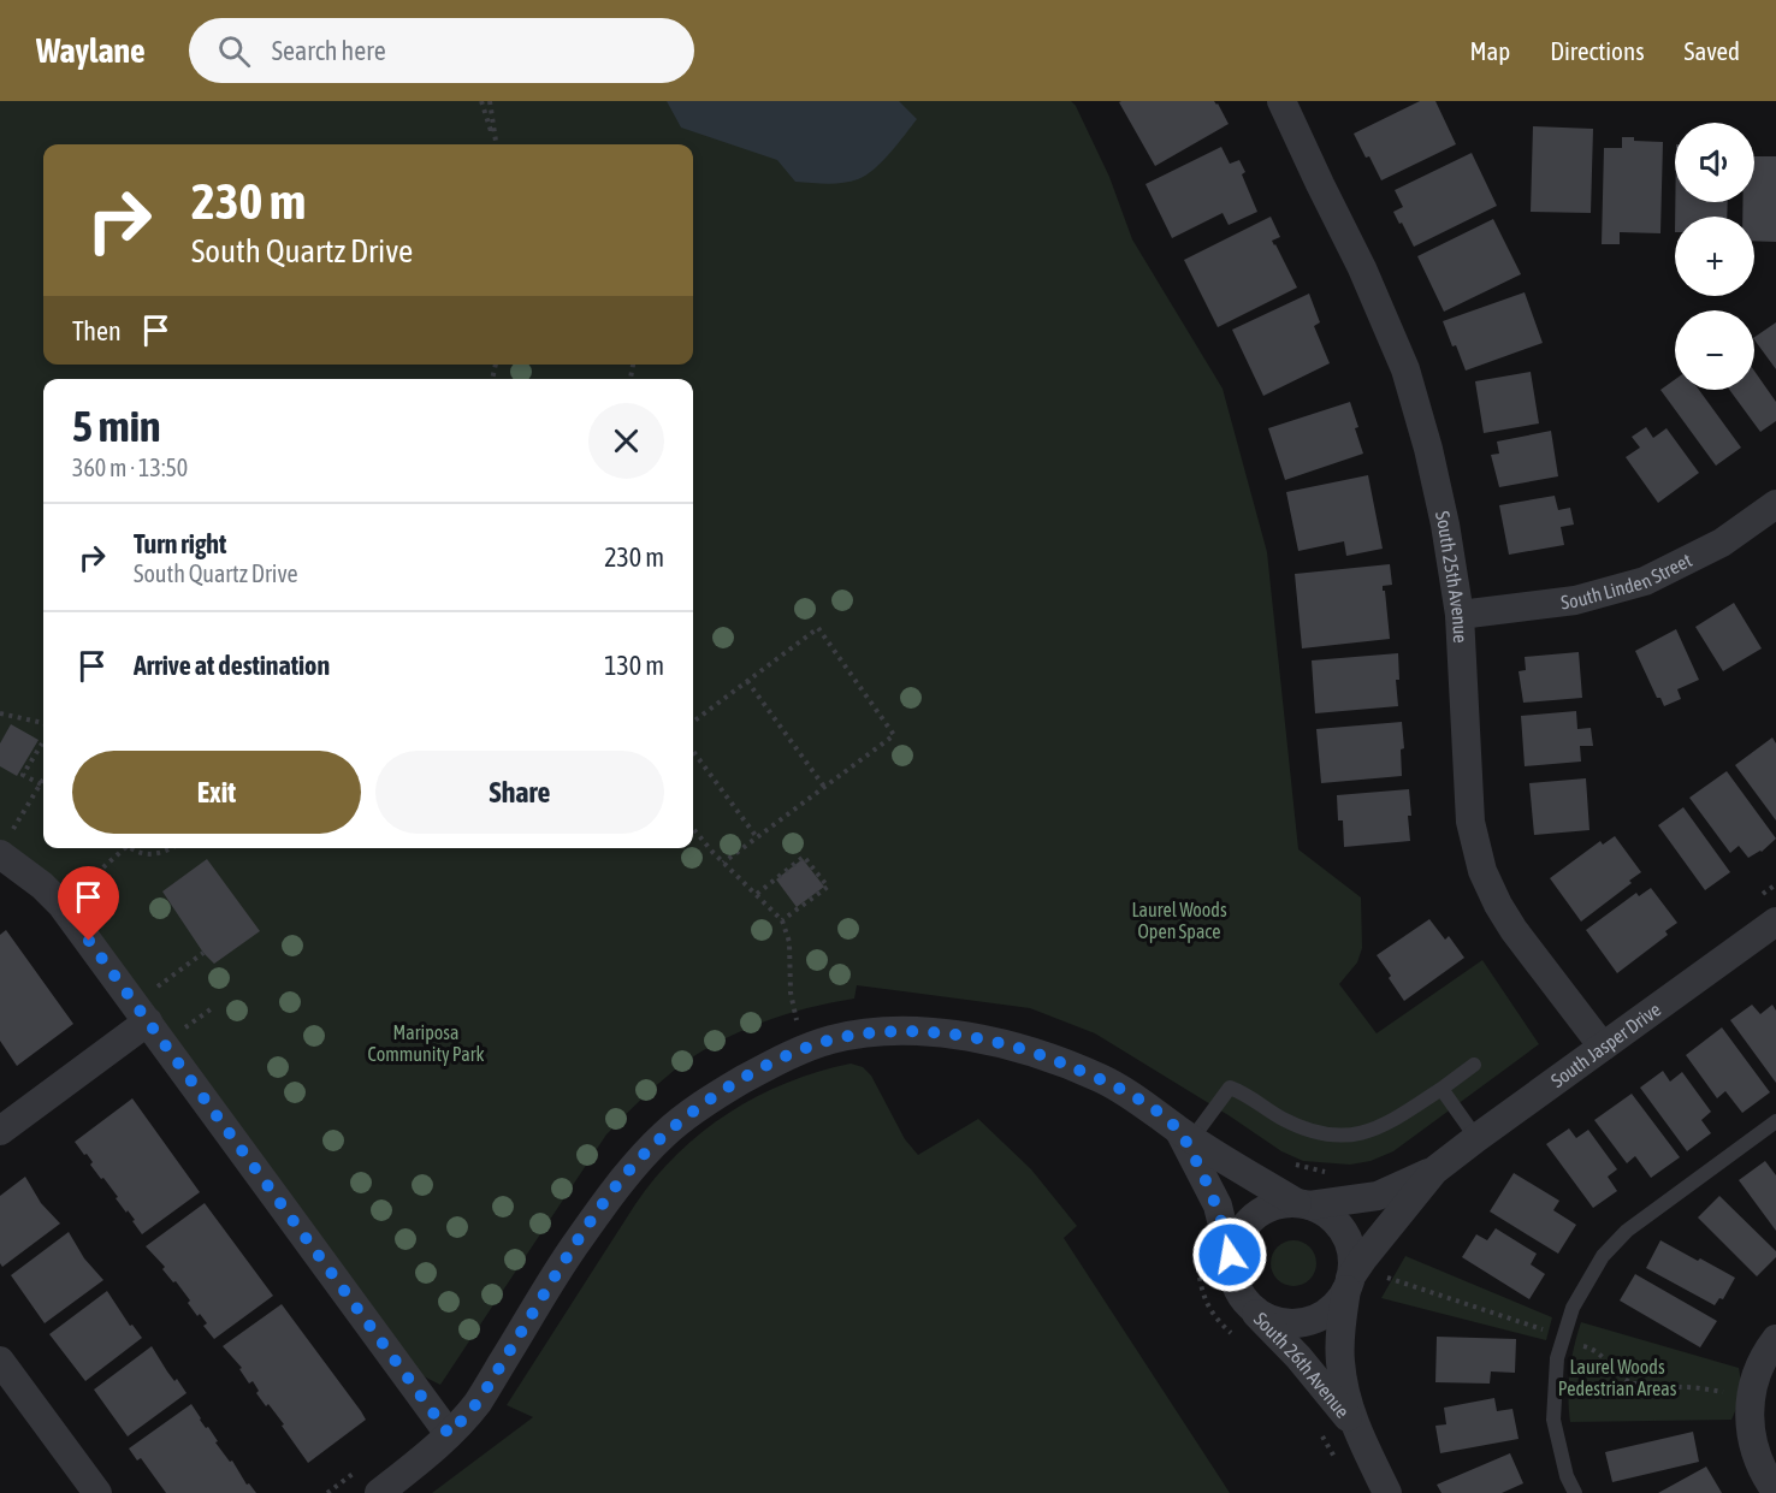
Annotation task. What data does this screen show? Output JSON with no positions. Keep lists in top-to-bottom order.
{
  "streets": {
    "street": [
      "South 25th Avenue",
      "South Linden Street",
      "South Jasper Drive",
      "South 26th Avenue"
    ]
  },
  "crossings": [
    ["South 25th Avenue", "South Linden Street"],
    ["South 25th Avenue", "South Jasper Drive"],
    ["South Jasper Drive", "South 26th Avenue"]
  ],
  "parks": ["Laurel Woods Open Space", "Mariposa Community Park", "Laurel Woods Pedestrian Areas"],
  "page": {
    "header": "Waylane",
    "search": "Search here",
    "nav": ["Map", "Directions", "Saved"],
    "map_buttons": ["+", "−"],
    "turn": ["230 m", "South Quartz Drive"],
    "then": "Then",
    "heading": ["5 min", "360 m · 13:50"],
    "list": [
      {
        "name": "Turn right",
        "note": "South Quartz Drive",
        "value": "230 m"
      },
      {
        "name": "Arrive at destination",
        "value": "130 m"
      }
    ],
    "buttons": ["Exit", "Share"]
  }
}
